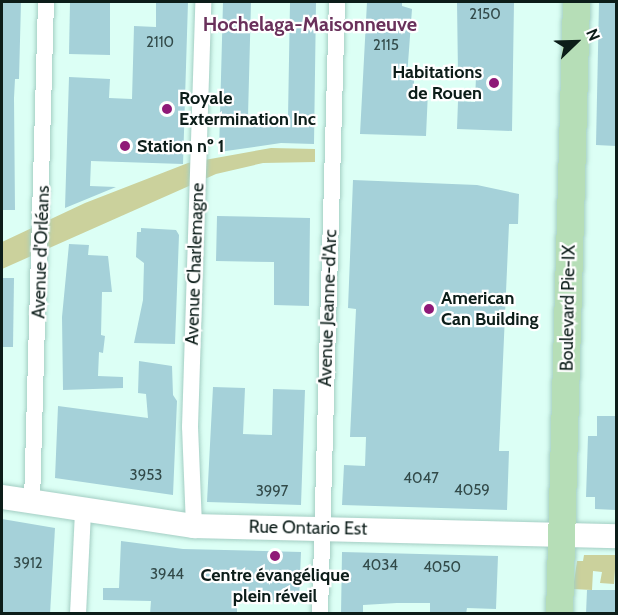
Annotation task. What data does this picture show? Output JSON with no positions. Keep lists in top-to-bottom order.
{
  "streets": {
    "main road": ["Boulevard Pie-IX", "Rue Ontario Est"],
    "street": ["Avenue d'Orléans", "Avenue Charlemagne", "Avenue Jeanne-d'Arc"]
  },
  "crossings": [
    ["Avenue d'Orléans", "Rue Ontario Est"],
    ["Avenue Charlemagne", "Rue Ontario Est"],
    ["Avenue Jeanne-d'Arc", "Rue Ontario Est"],
    ["Boulevard Pie-IX", "Rue Ontario Est"]
  ],
  "districts": ["Hochelaga-Maisonneuve"],
  "places": [
    "Habitations de Rouen",
    "Royale Extermination Inc",
    "Station nº 1",
    "American Can Building",
    "Centre évangélique plein réveil"
  ],
  "house_numbers": [
    "2150",
    "2110",
    "2115",
    "3953",
    "4047",
    "4059",
    "3997",
    "3912",
    "4034",
    "4050",
    "3944"
  ],
  "north": "top right"
}
